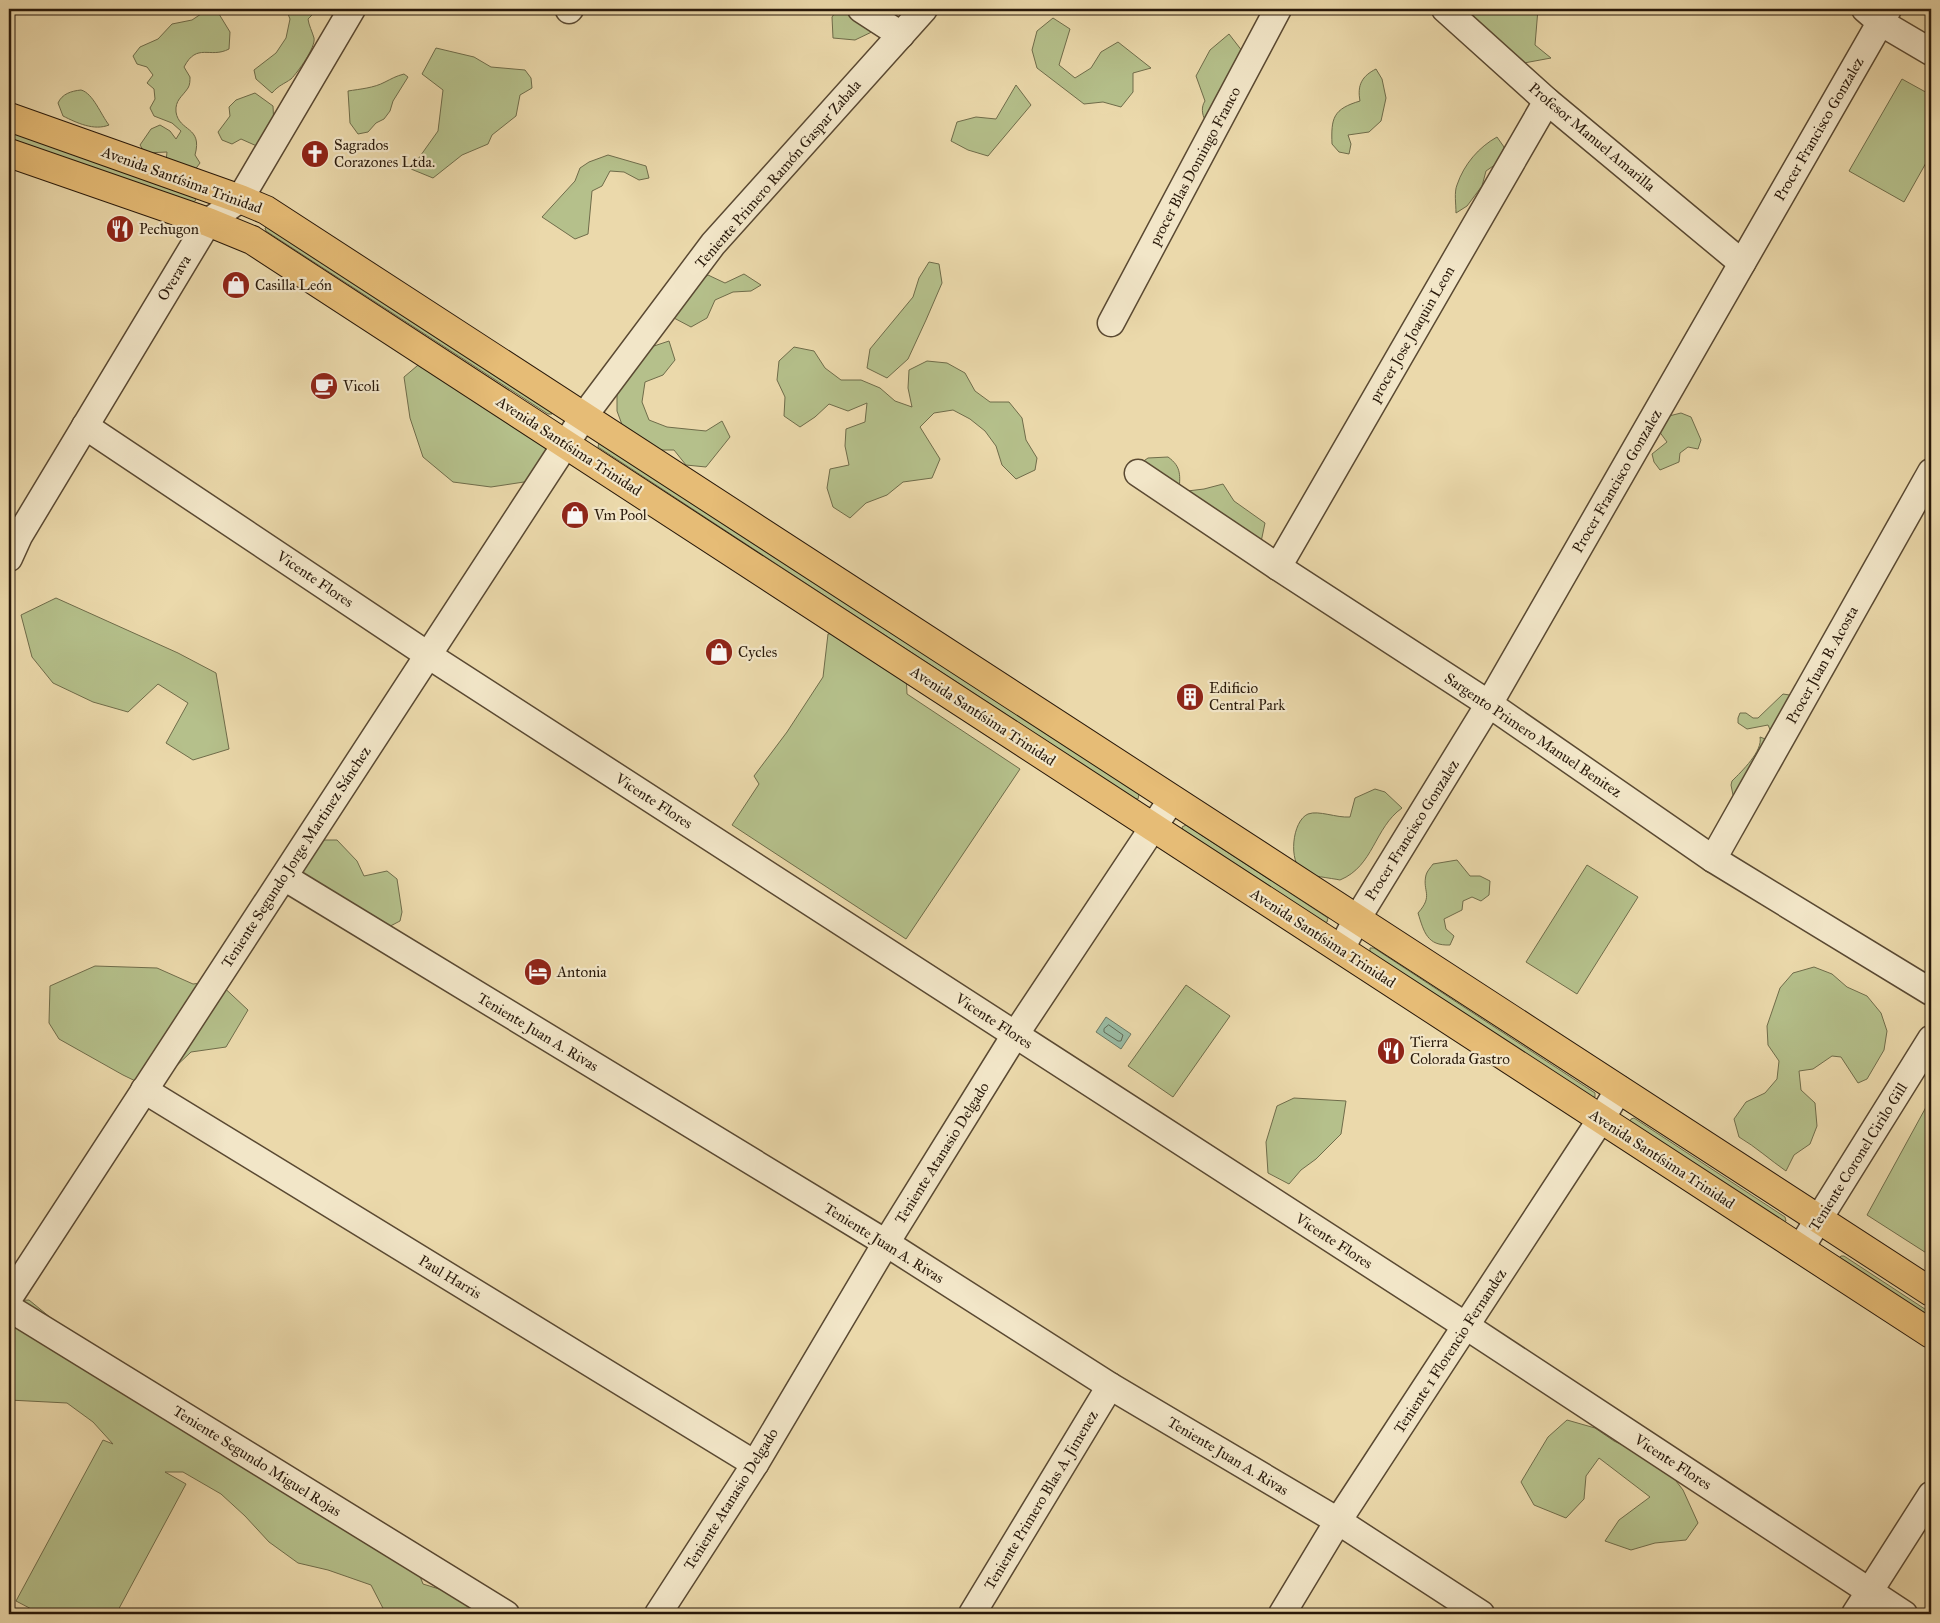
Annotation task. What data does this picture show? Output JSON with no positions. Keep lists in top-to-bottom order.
{
  "streets": {
    "main road": ["Avenida Santísima Trinidad"],
    "street": [
      "Procer Francisco Gonzalez",
      "Profesor Manuel Amarilla",
      "procer Blas Domingo Franco",
      "Teniente Primero Ramón Gaspar Zabala",
      "Overava",
      "procer Jose Joaquin Leon",
      "Vicente Flores",
      "Procer Juan B. Acosta",
      "Sargento Primero Manuel Benitez",
      "Teniente Segundo Jorge Martinez Sánchez",
      "Teniente Juan A. Rivas",
      "Teniente Atanasio Delgado",
      "Teniente Coronel Cirilo Gill",
      "Paul Harris",
      "Teniente 1 Florencio Fernandez",
      "Teniente Segundo Miguel Rojas",
      "Teniente Primero Blas A. Jimenez"
    ]
  },
  "crossings": [
    ["Procer Francisco Gonzalez", "Profesor Manuel Amarilla"],
    ["Procer Francisco Gonzalez", "Avenida Santísima Trinidad"],
    ["Procer Francisco Gonzalez", "Sargento Primero Manuel Benitez"],
    ["Profesor Manuel Amarilla", "procer Jose Joaquin Leon"],
    ["Teniente Primero Ramón Gaspar Zabala", "Avenida Santísima Trinidad"],
    ["Teniente Primero Ramón Gaspar Zabala", "Teniente Segundo Jorge Martinez Sánchez"],
    ["Avenida Santísima Trinidad", "Overava"],
    ["Avenida Santísima Trinidad", "Teniente Segundo Jorge Martinez Sánchez"],
    ["Avenida Santísima Trinidad", "Teniente Atanasio Delgado"],
    ["Avenida Santísima Trinidad", "Teniente Coronel Cirilo Gill"],
    ["Avenida Santísima Trinidad", "Teniente 1 Florencio Fernandez"],
    ["Overava", "Vicente Flores"],
    ["procer Jose Joaquin Leon", "Sargento Primero Manuel Benitez"],
    ["Vicente Flores", "Teniente Segundo Jorge Martinez Sánchez"],
    ["Vicente Flores", "Teniente Atanasio Delgado"],
    ["Vicente Flores", "Teniente 1 Florencio Fernandez"],
    ["Procer Juan B. Acosta", "Sargento Primero Manuel Benitez"],
    ["Teniente Segundo Jorge Martinez Sánchez", "Teniente Juan A. Rivas"],
    ["Teniente Segundo Jorge Martinez Sánchez", "Paul Harris"],
    ["Teniente Juan A. Rivas", "Teniente Atanasio Delgado"],
    ["Teniente Juan A. Rivas", "Teniente 1 Florencio Fernandez"],
    ["Teniente Juan A. Rivas", "Teniente Primero Blas A. Jimenez"],
    ["Teniente Atanasio Delgado", "Paul Harris"]
  ],
  "places": {
    "church": ["Sagrados Corazones Ltda."],
    "restaurant": ["Pechugon", "Tierra Colorada Gastro"],
    "shop": ["Casilla León", "Vm Pool", "Cycles"],
    "cafe": ["Vicoli"],
    "building": ["Edificio Central Park"],
    "hotel": ["Antonia"]
  }
}
